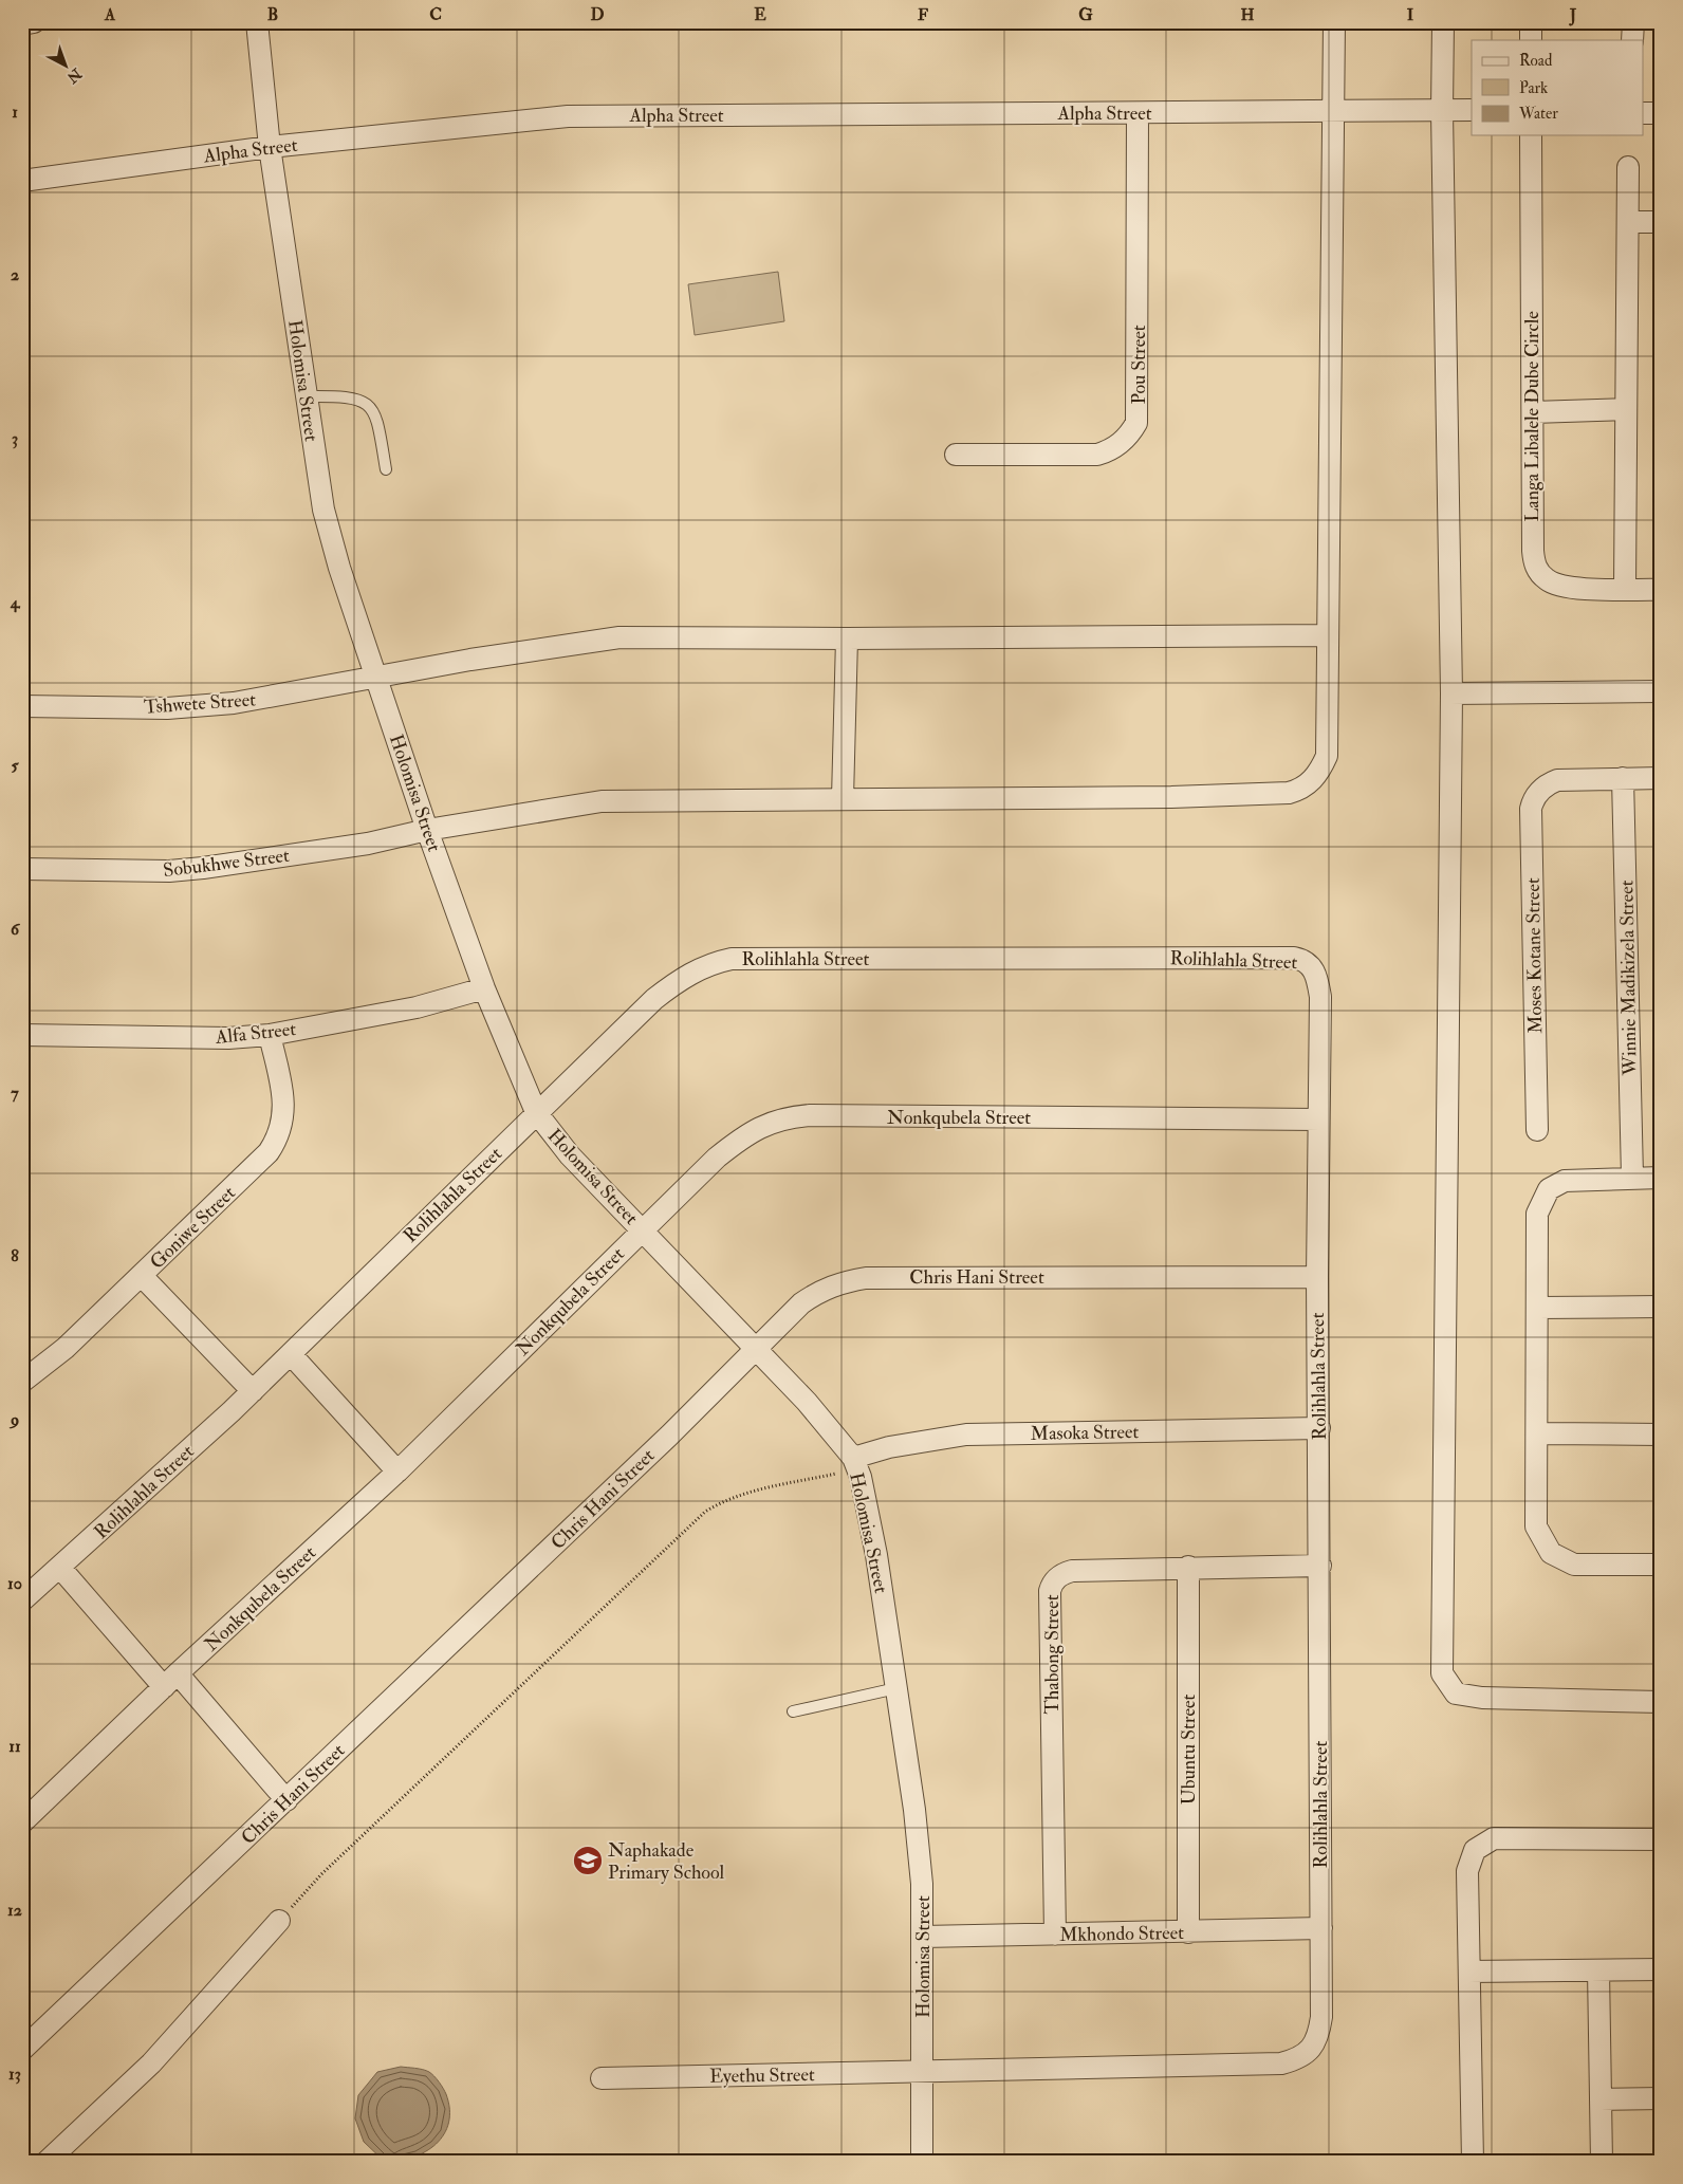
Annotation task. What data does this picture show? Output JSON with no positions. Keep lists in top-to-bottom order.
{
  "streets": {
    "street": [
      "Alpha Street",
      "Pou Street",
      "Holomisa Street",
      "Langa Libalele Dube Circle",
      "Tshwete Street",
      "Sobukhwe Street",
      "Moses Kotane Street",
      "Rolihlahla Street",
      "Winnie Madikizela Street",
      "Alfa Street",
      "Nonkqubela Street",
      "Goniwe Street",
      "Chris Hani Street",
      "Masoka Street",
      "Thabong Street",
      "Ubuntu Street",
      "Mkhondo Street",
      "Eyethu Street"
    ]
  },
  "crossings": [
    ["Alpha Street", "Pou Street"],
    ["Alpha Street", "Holomisa Street"],
    ["Alpha Street", "Sobukhwe Street"],
    ["Holomisa Street", "Tshwete Street"],
    ["Holomisa Street", "Sobukhwe Street"],
    ["Holomisa Street", "Rolihlahla Street"],
    ["Holomisa Street", "Alfa Street"],
    ["Holomisa Street", "Nonkqubela Street"],
    ["Holomisa Street", "Chris Hani Street"],
    ["Holomisa Street", "Masoka Street"],
    ["Holomisa Street", "Mkhondo Street"],
    ["Holomisa Street", "Eyethu Street"],
    ["Tshwete Street", "Sobukhwe Street"],
    ["Moses Kotane Street", "Winnie Madikizela Street"],
    ["Rolihlahla Street", "Nonkqubela Street"],
    ["Rolihlahla Street", "Chris Hani Street"],
    ["Rolihlahla Street", "Masoka Street"],
    ["Rolihlahla Street", "Thabong Street"],
    ["Rolihlahla Street", "Mkhondo Street"],
    ["Rolihlahla Street", "Eyethu Street"],
    ["Alfa Street", "Goniwe Street"],
    ["Thabong Street", "Ubuntu Street"],
    ["Thabong Street", "Mkhondo Street"],
    ["Ubuntu Street", "Mkhondo Street"]
  ],
  "places": {
    "school or university": ["Naphakade Primary School"]
  },
  "legend": ["Road", "Park", "Water"],
  "north": "bottom right",
  "grid": {
    "columns": [
      "A",
      "B",
      "C",
      "D",
      "E",
      "F",
      "G",
      "H",
      "I",
      "J"
    ],
    "rows": [
      "1",
      "2",
      "3",
      "4",
      "5",
      "6",
      "7",
      "8",
      "9",
      "10",
      "11",
      "12",
      "13"
    ]
  }
}
